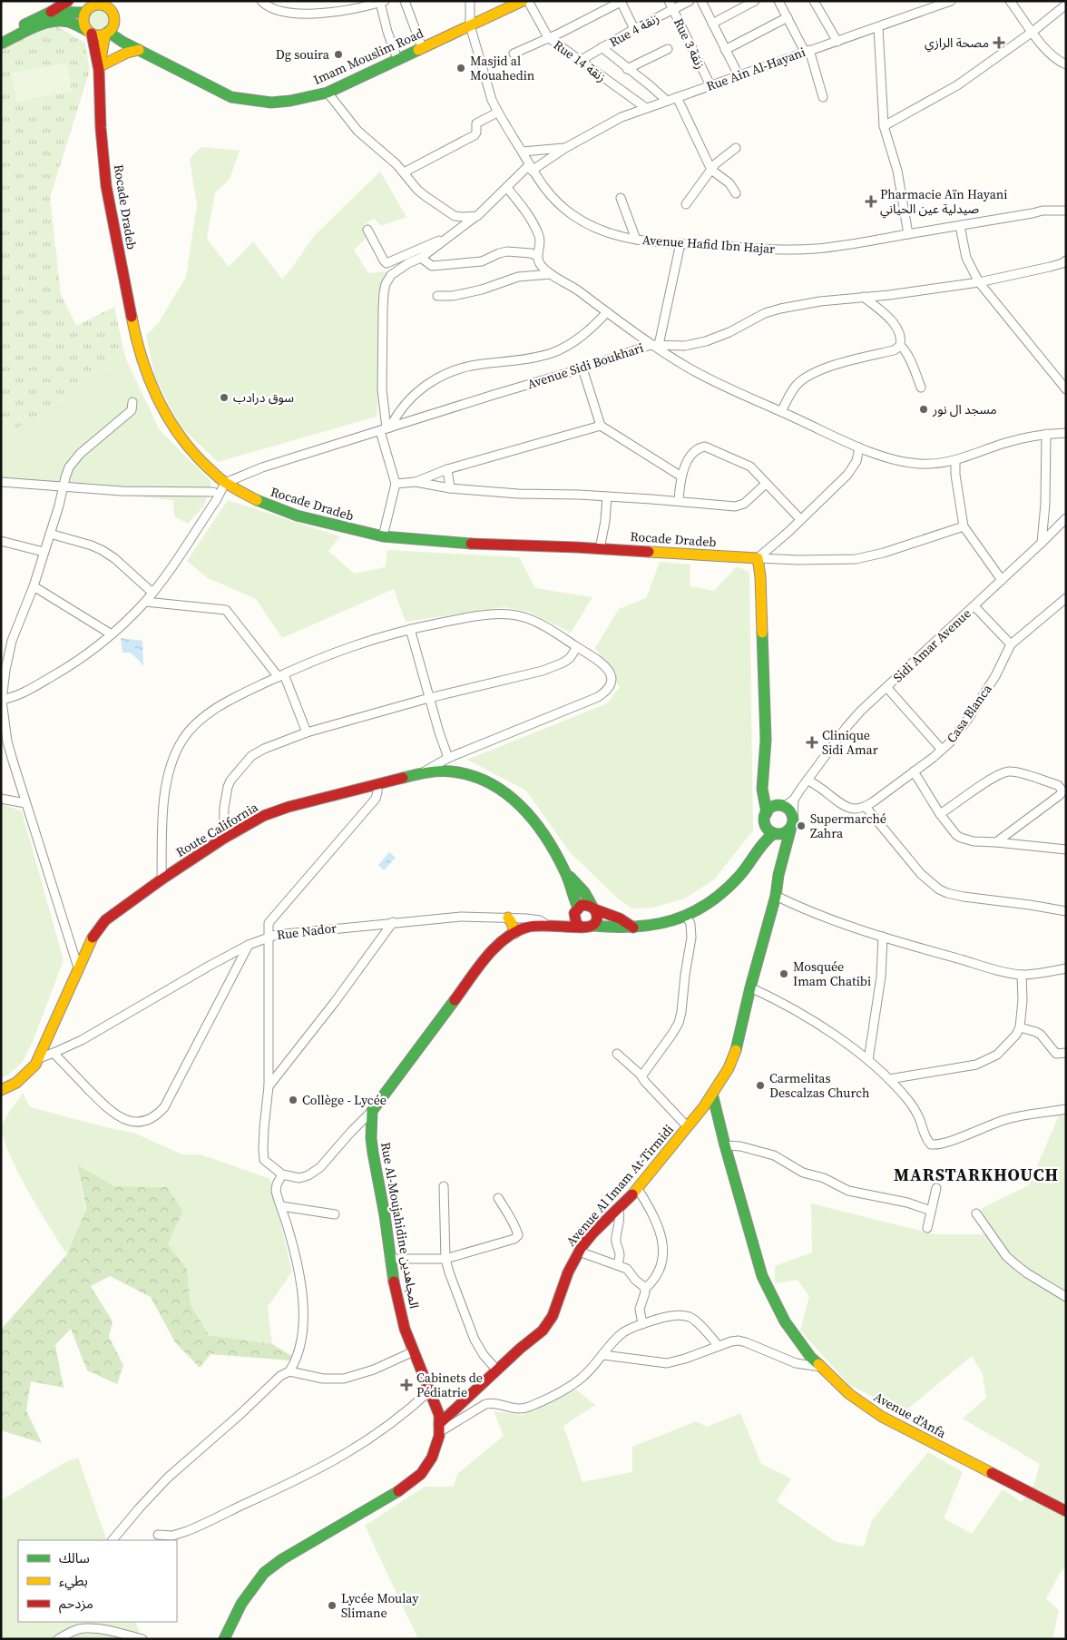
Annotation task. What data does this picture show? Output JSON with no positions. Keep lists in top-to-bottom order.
{
  "streets": {
    "street": [
      "Rue 4 زنقة",
      "Rue 3 زنقة",
      "Imam Mouslim Road",
      "Rue 14 زنقة",
      "Rue Ain Al-Hayani",
      "Rocade Dradeb",
      "Avenue Hafid Ibn Hajar",
      "Avenue Sidi Boukhari",
      "Sidi Amar Avenue",
      "Casa Blanca",
      "Route California",
      "Rue Nador",
      "Avenue Al Imam At-Tirmidi",
      "Rue Al-Moujahidine المجاهدين",
      "Avenue d'Anfa"
    ]
  },
  "crossings": [
    ["Rue 4 زنقة", "Rue 3 زنقة"],
    ["Rue 4 زنقة", "Rue 14 زنقة"],
    ["Rue 3 زنقة", "Rue Ain Al-Hayani"],
    ["Imam Mouslim Road", "Avenue Hafid Ibn Hajar"],
    ["Rue 14 زنقة", "Rue Ain Al-Hayani"],
    ["Rue Ain Al-Hayani", "Avenue Hafid Ibn Hajar"],
    ["Rocade Dradeb", "Avenue Sidi Boukhari"],
    ["Route California", "Rue Nador"],
    ["Avenue Al Imam At-Tirmidi", "Rue Al-Moujahidine المجاهدين"],
    ["Avenue Al Imam At-Tirmidi", "Avenue d'Anfa"]
  ],
  "districts": ["MARSTARKHOUCH"],
  "places": {
    "health": [
      "مصحة الرازي",
      "Pharmacie Aïn Hayani صيدلية عين الحياني",
      "Clinique Sidi Amar",
      "Cabinets de Pédiatrie"
    ],
    "other": [
      "Dg souira",
      "Masjid al Mouahedin",
      "سوق درادب",
      "مسجد ال نور",
      "Supermarché Zahra",
      "Mosquée Imam Chatibi",
      "Carmelitas Descalzas Church",
      "Collège - Lycée",
      "Lycée Moulay Slimane"
    ]
  },
  "legend": ["سالك", "بطيء", "مزدحم"]
}
